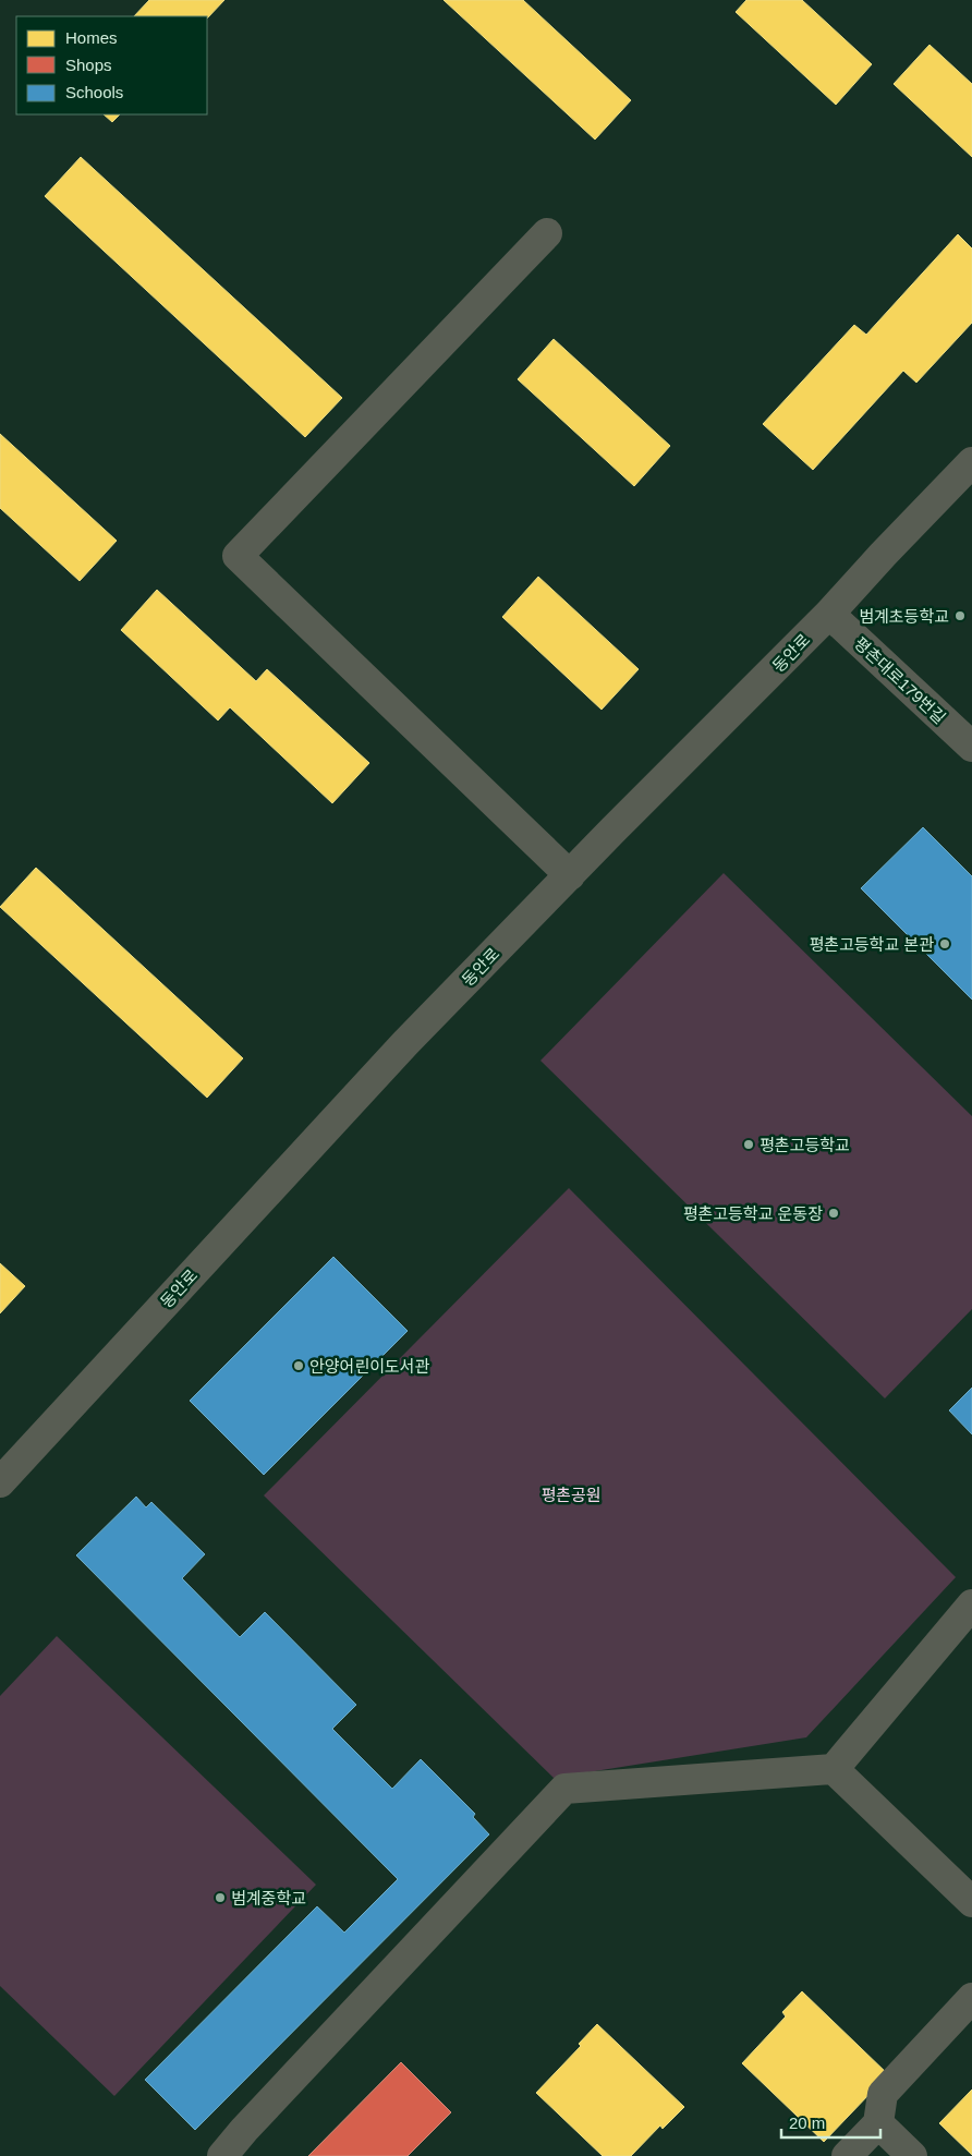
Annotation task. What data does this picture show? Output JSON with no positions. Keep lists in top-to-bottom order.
{
  "streets": {
    "street": ["동안로", "평촌대로179번길"]
  },
  "crossings": [
    ["동안로", "평촌대로179번길"]
  ],
  "parks": ["평촌공원"],
  "places": [
    "범계초등학교",
    "평촌고등학교 본관",
    "평촌고등학교",
    "평촌고등학교 운동장",
    "안양어린이도서관",
    "범계중학교"
  ],
  "legend": ["Homes", "Shops", "Schools"],
  "scale_bar": "20 m"
}
